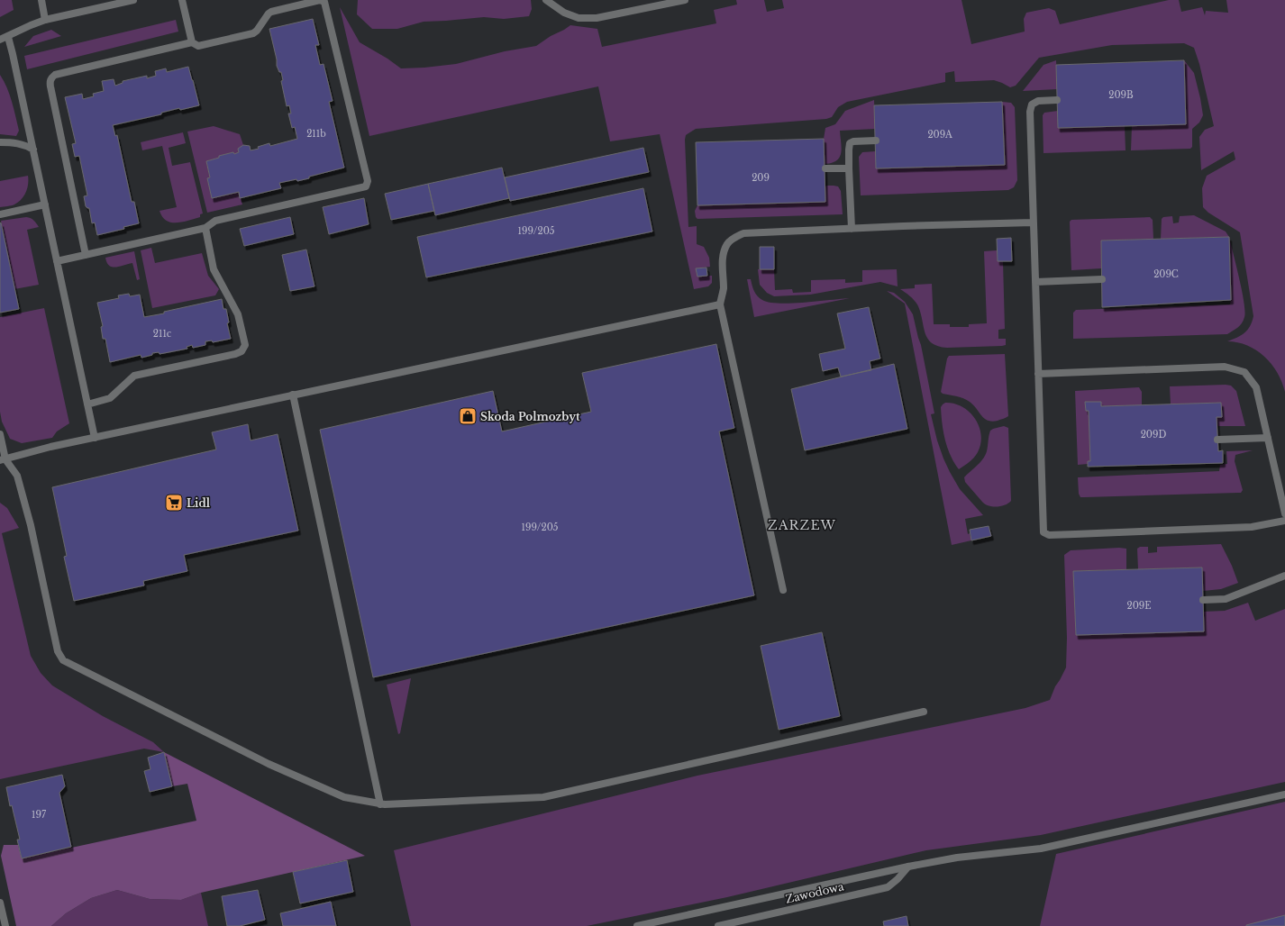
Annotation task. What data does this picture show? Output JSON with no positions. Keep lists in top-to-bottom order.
{
  "streets": {
    "street": ["Zawodowa"]
  },
  "districts": ["ZARZEW"],
  "places": {
    "shop": ["Skoda Polmozbyt"],
    "supermarket": ["Lidl"]
  },
  "house_numbers": [
    "209B",
    "211b",
    "209A",
    "209",
    "199/205",
    "209C",
    "211c",
    "209D",
    "199/205",
    "209E",
    "197"
  ]
}
